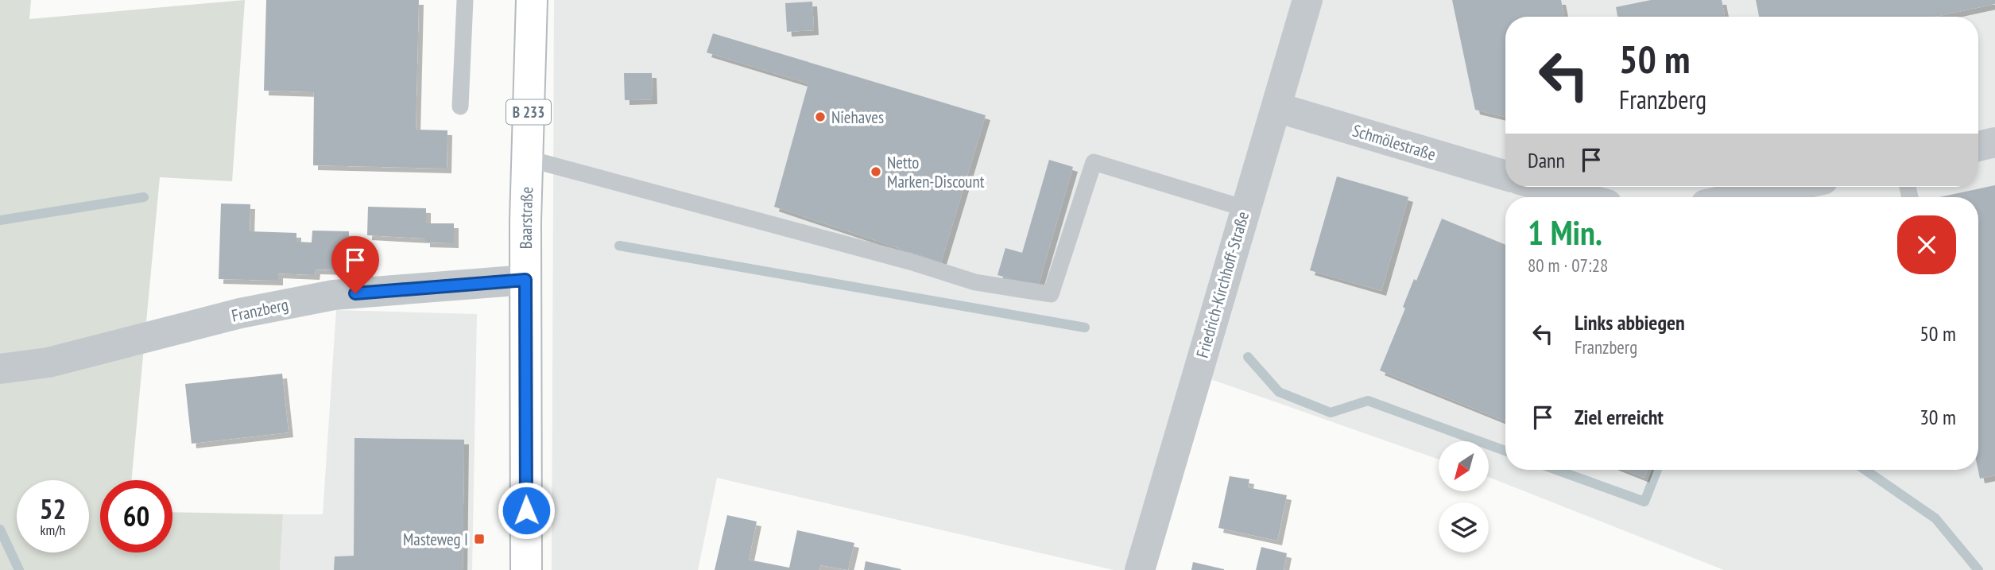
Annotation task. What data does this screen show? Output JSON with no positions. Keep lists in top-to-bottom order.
{
  "streets": {
    "main road": ["B 233", "Baarstraße"],
    "street": ["Schmölestraße", "Friedrich-Kirchhoff-Straße", "Franzberg"]
  },
  "crossings": [
    ["Schmölestraße", "Friedrich-Kirchhoff-Straße"],
    ["Baarstraße", "Franzberg"]
  ],
  "places": {
    "other": ["Niehaves", "Netto Marken-Discount"],
    "transit": ["Masteweg I"]
  },
  "north": "bottom left",
  "page": {
    "turn": ["50 m", "Franzberg"],
    "then": "Dann",
    "heading": ["1 Min.", "80 m · 07:28"],
    "list": [
      {
        "name": "Links abbiegen",
        "note": "Franzberg",
        "value": "50 m"
      },
      {
        "name": "Ziel erreicht",
        "value": "30 m"
      }
    ],
    "speed": "52 km/h",
    "limit": "60"
  }
}
